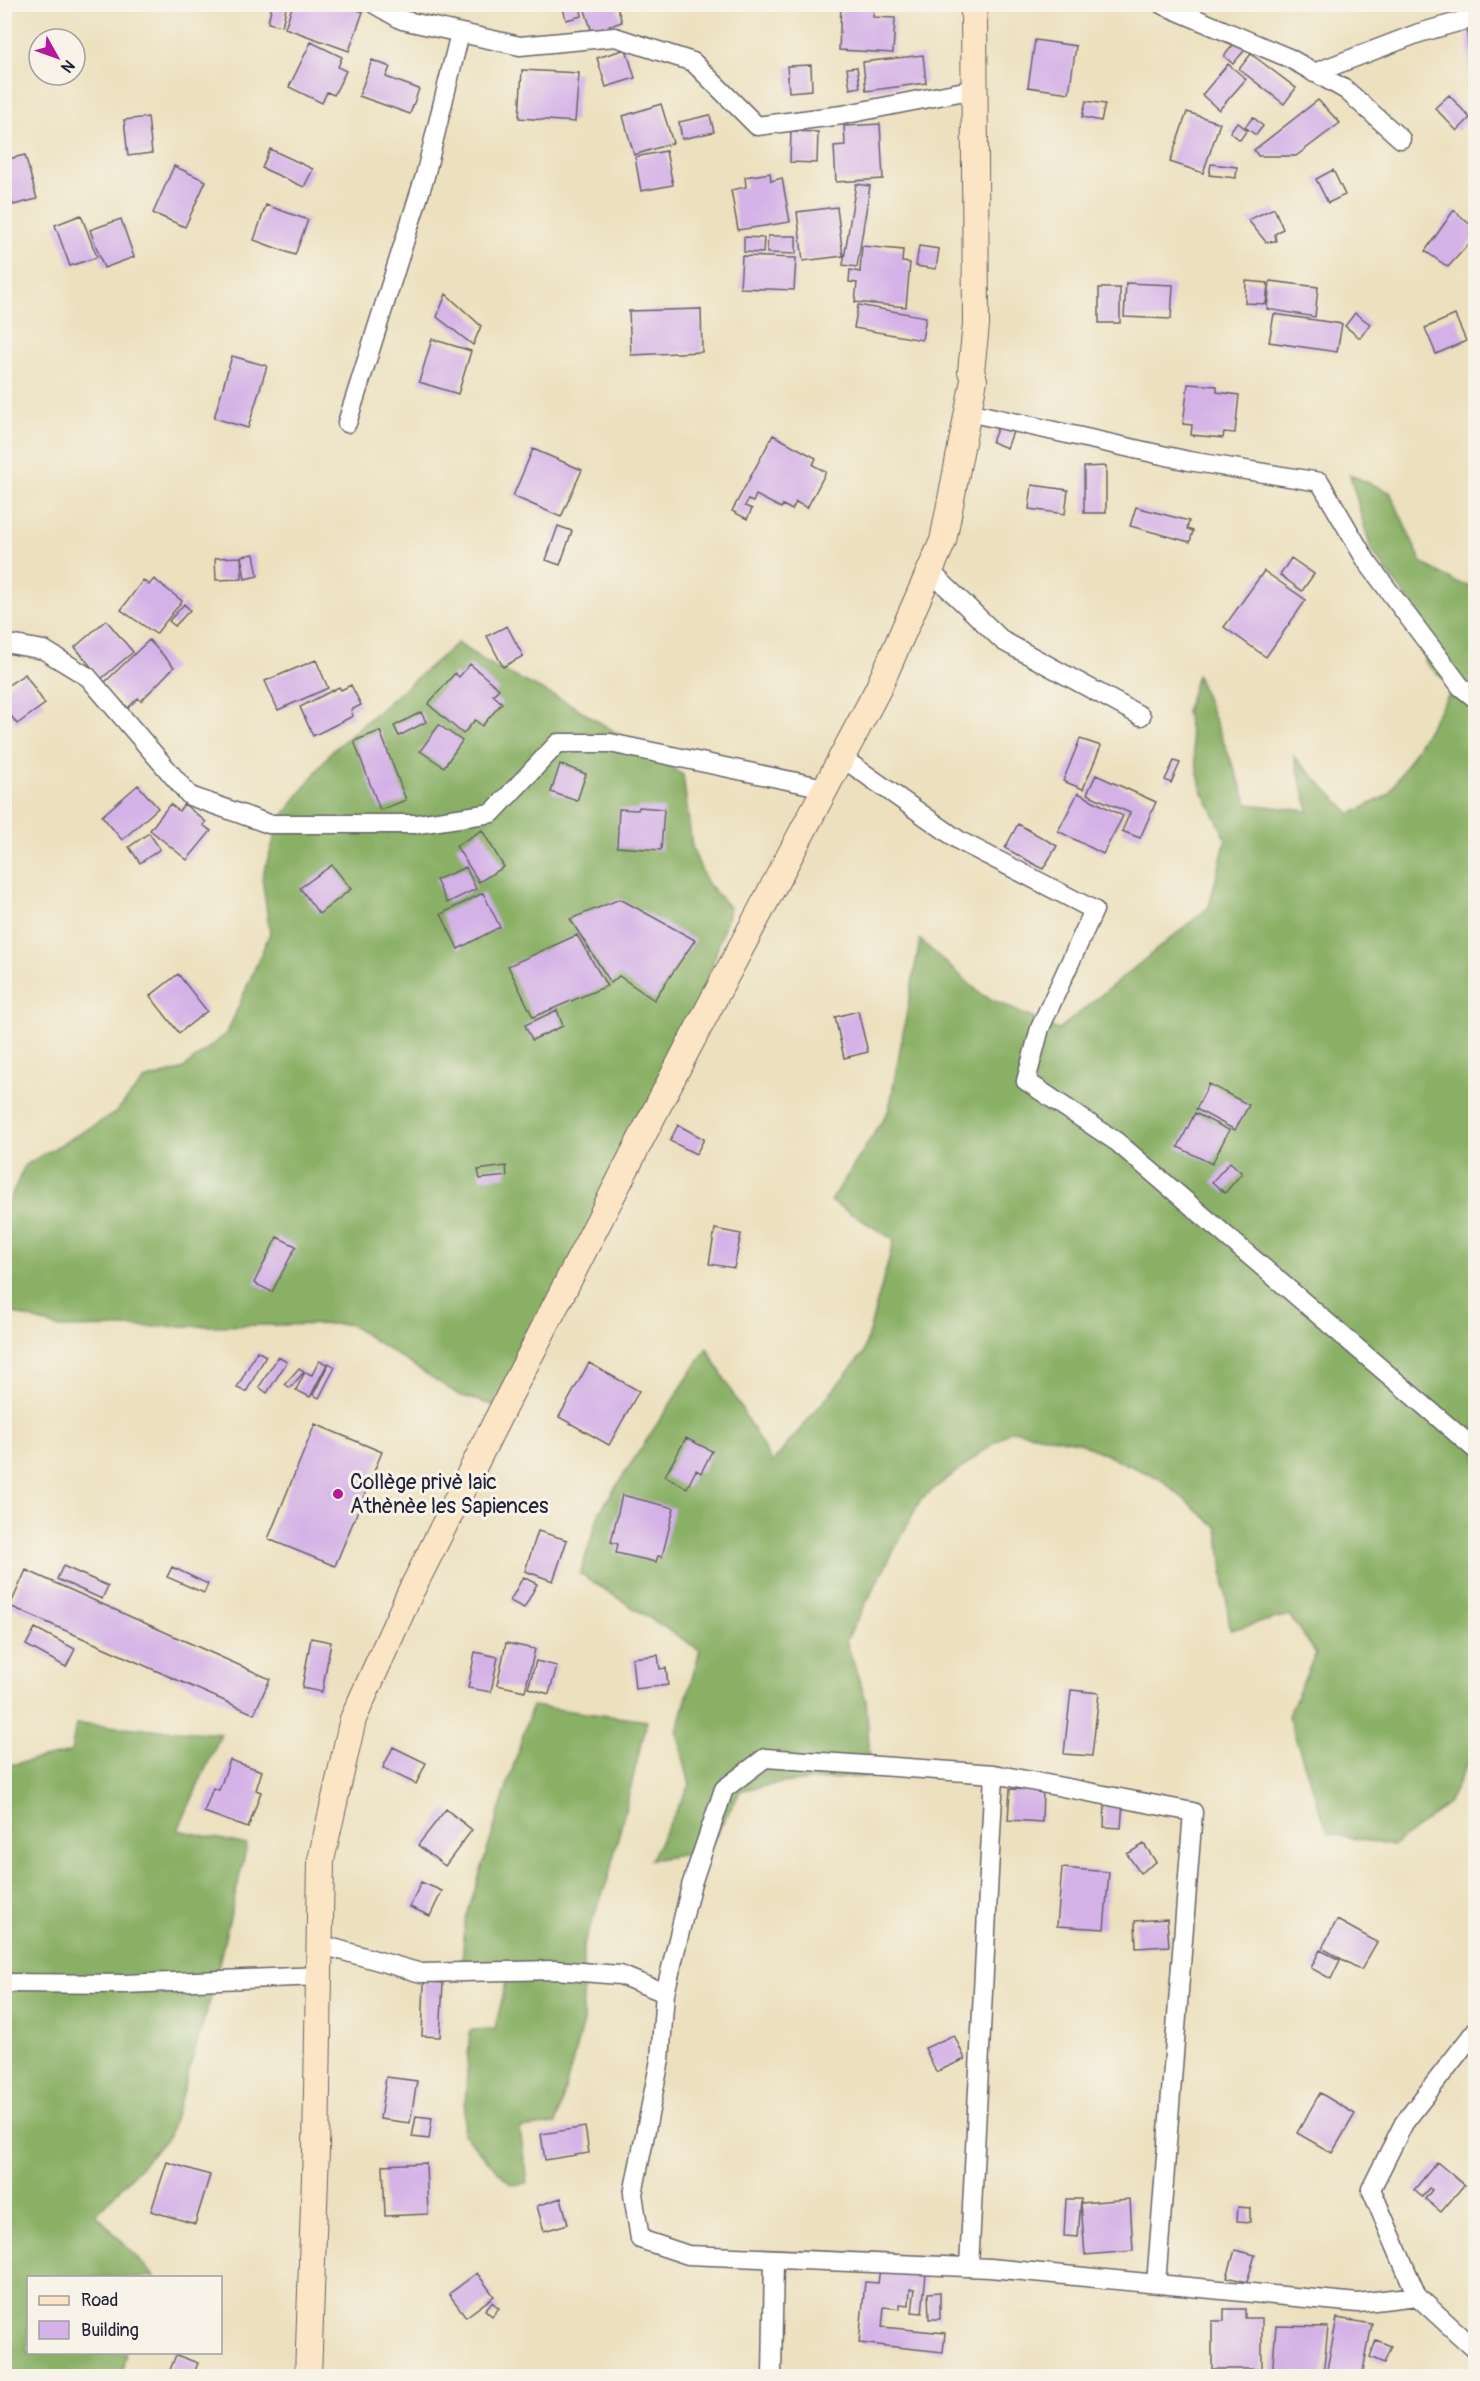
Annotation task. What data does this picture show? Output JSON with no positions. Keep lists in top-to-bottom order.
{
  "places": ["Collège privè laic Athènèe les Sapiences"],
  "legend": ["Road", "Building"],
  "north": "bottom right"
}
